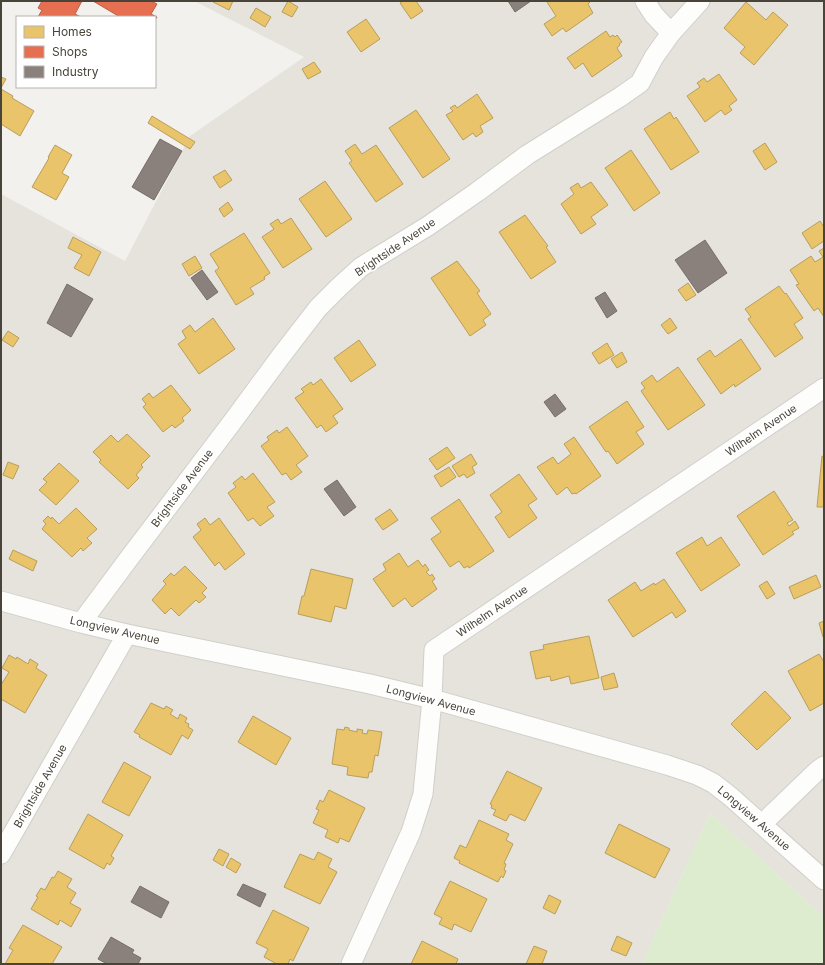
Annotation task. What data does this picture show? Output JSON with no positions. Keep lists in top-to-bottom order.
{
  "streets": {
    "street": ["Brightside Avenue", "Wilhelm Avenue", "Longview Avenue"]
  },
  "crossings": [
    ["Brightside Avenue", "Longview Avenue"],
    ["Wilhelm Avenue", "Longview Avenue"]
  ],
  "legend": ["Homes", "Shops", "Industry"]
}
